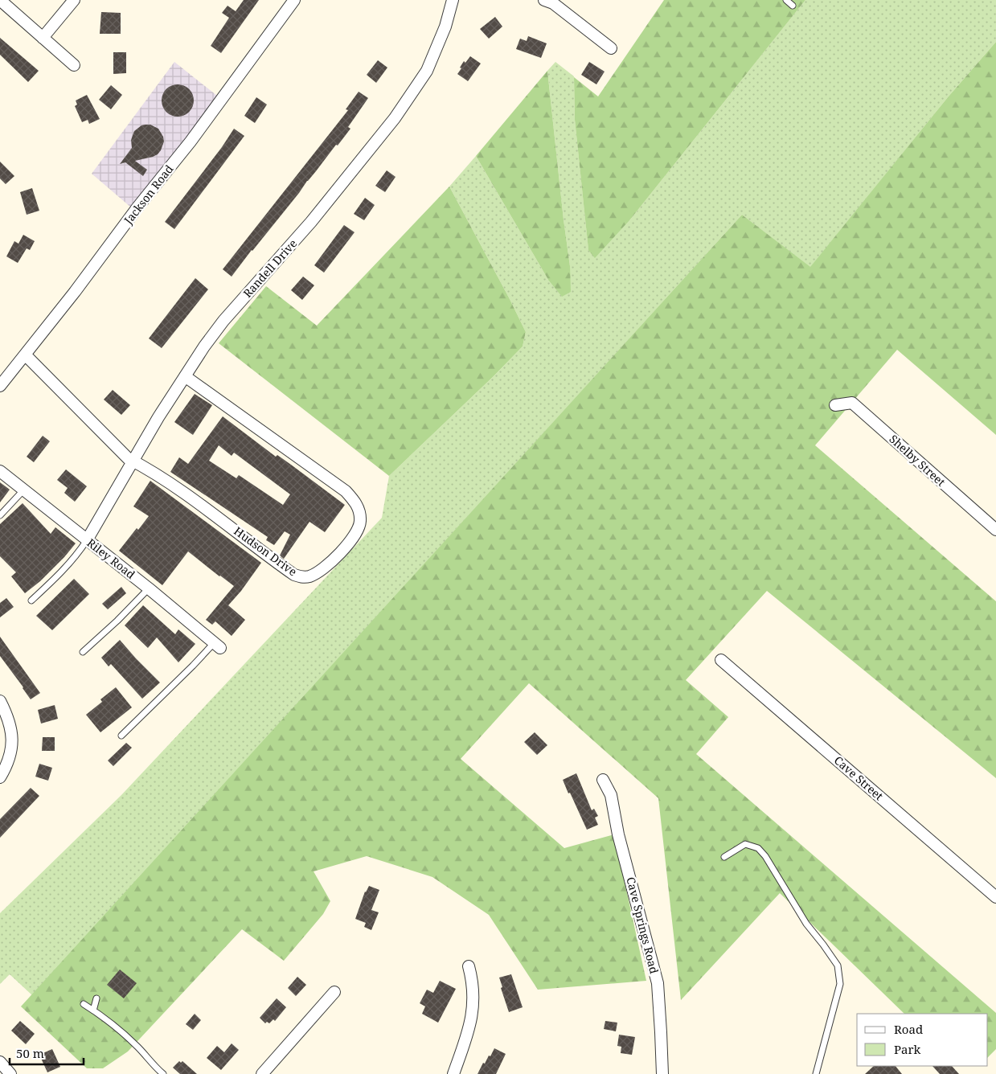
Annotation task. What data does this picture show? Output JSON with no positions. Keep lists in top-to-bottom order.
{
  "streets": {
    "street": [
      "Jackson Road",
      "Randell Drive",
      "Shelby Street",
      "Hudson Drive",
      "Riley Road",
      "Cave Street",
      "Cave Springs Road"
    ]
  },
  "crossings": [
    ["Jackson Road", "Hudson Drive"],
    ["Randell Drive", "Hudson Drive"],
    ["Randell Drive", "Riley Road"]
  ],
  "legend": ["Road", "Park"],
  "scale_bar": "50 m"
}
